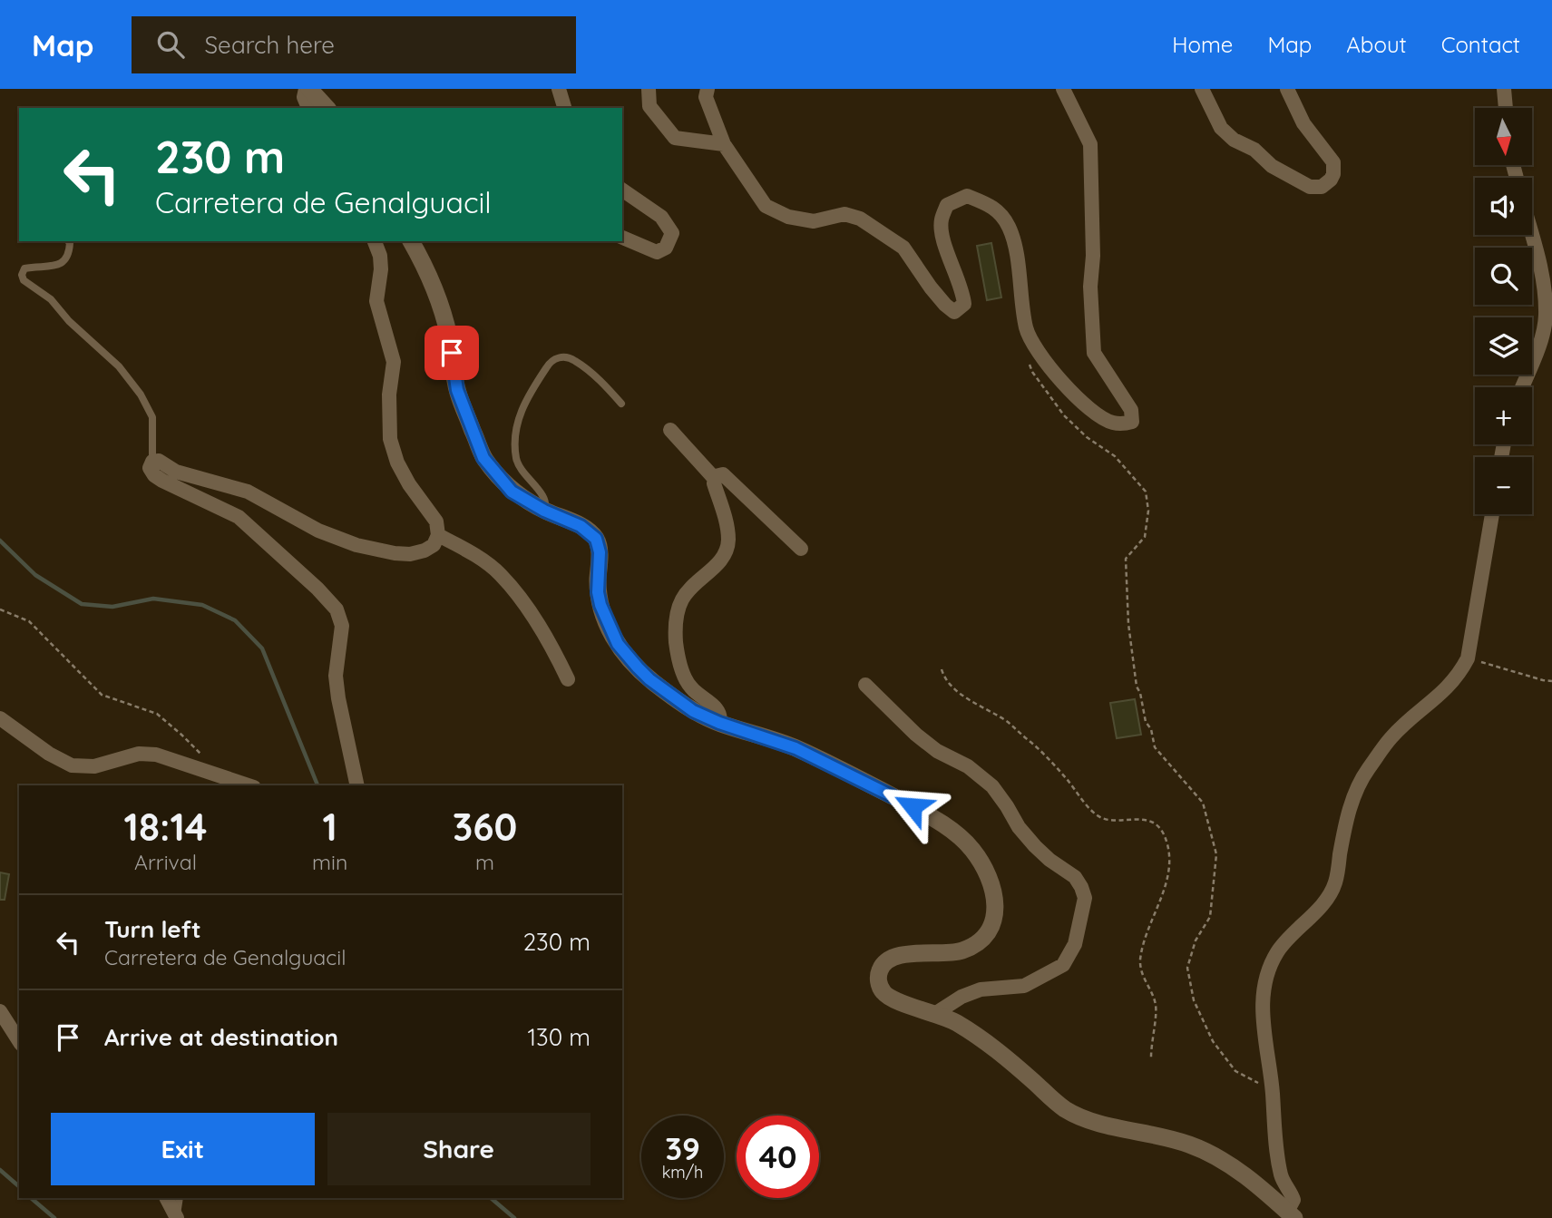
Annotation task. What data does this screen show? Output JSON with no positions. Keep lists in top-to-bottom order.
{
  "north": "bottom",
  "page": {
    "header": "Map",
    "search": "Search here",
    "nav": [
      "Home",
      "Map",
      "About",
      "Contact"
    ],
    "map_buttons": ["+", "−"],
    "turn": ["230 m", "Carretera de Genalguacil"],
    "eta": [
      "18:14",
      "Arrival",
      "1",
      "min",
      "360",
      "m"
    ],
    "list": [
      {
        "name": "Turn left",
        "note": "Carretera de Genalguacil",
        "value": "230 m"
      },
      {
        "name": "Arrive at destination",
        "value": "130 m"
      }
    ],
    "buttons": ["Exit", "Share"],
    "speed": "39 km/h",
    "limit": "40"
  }
}
